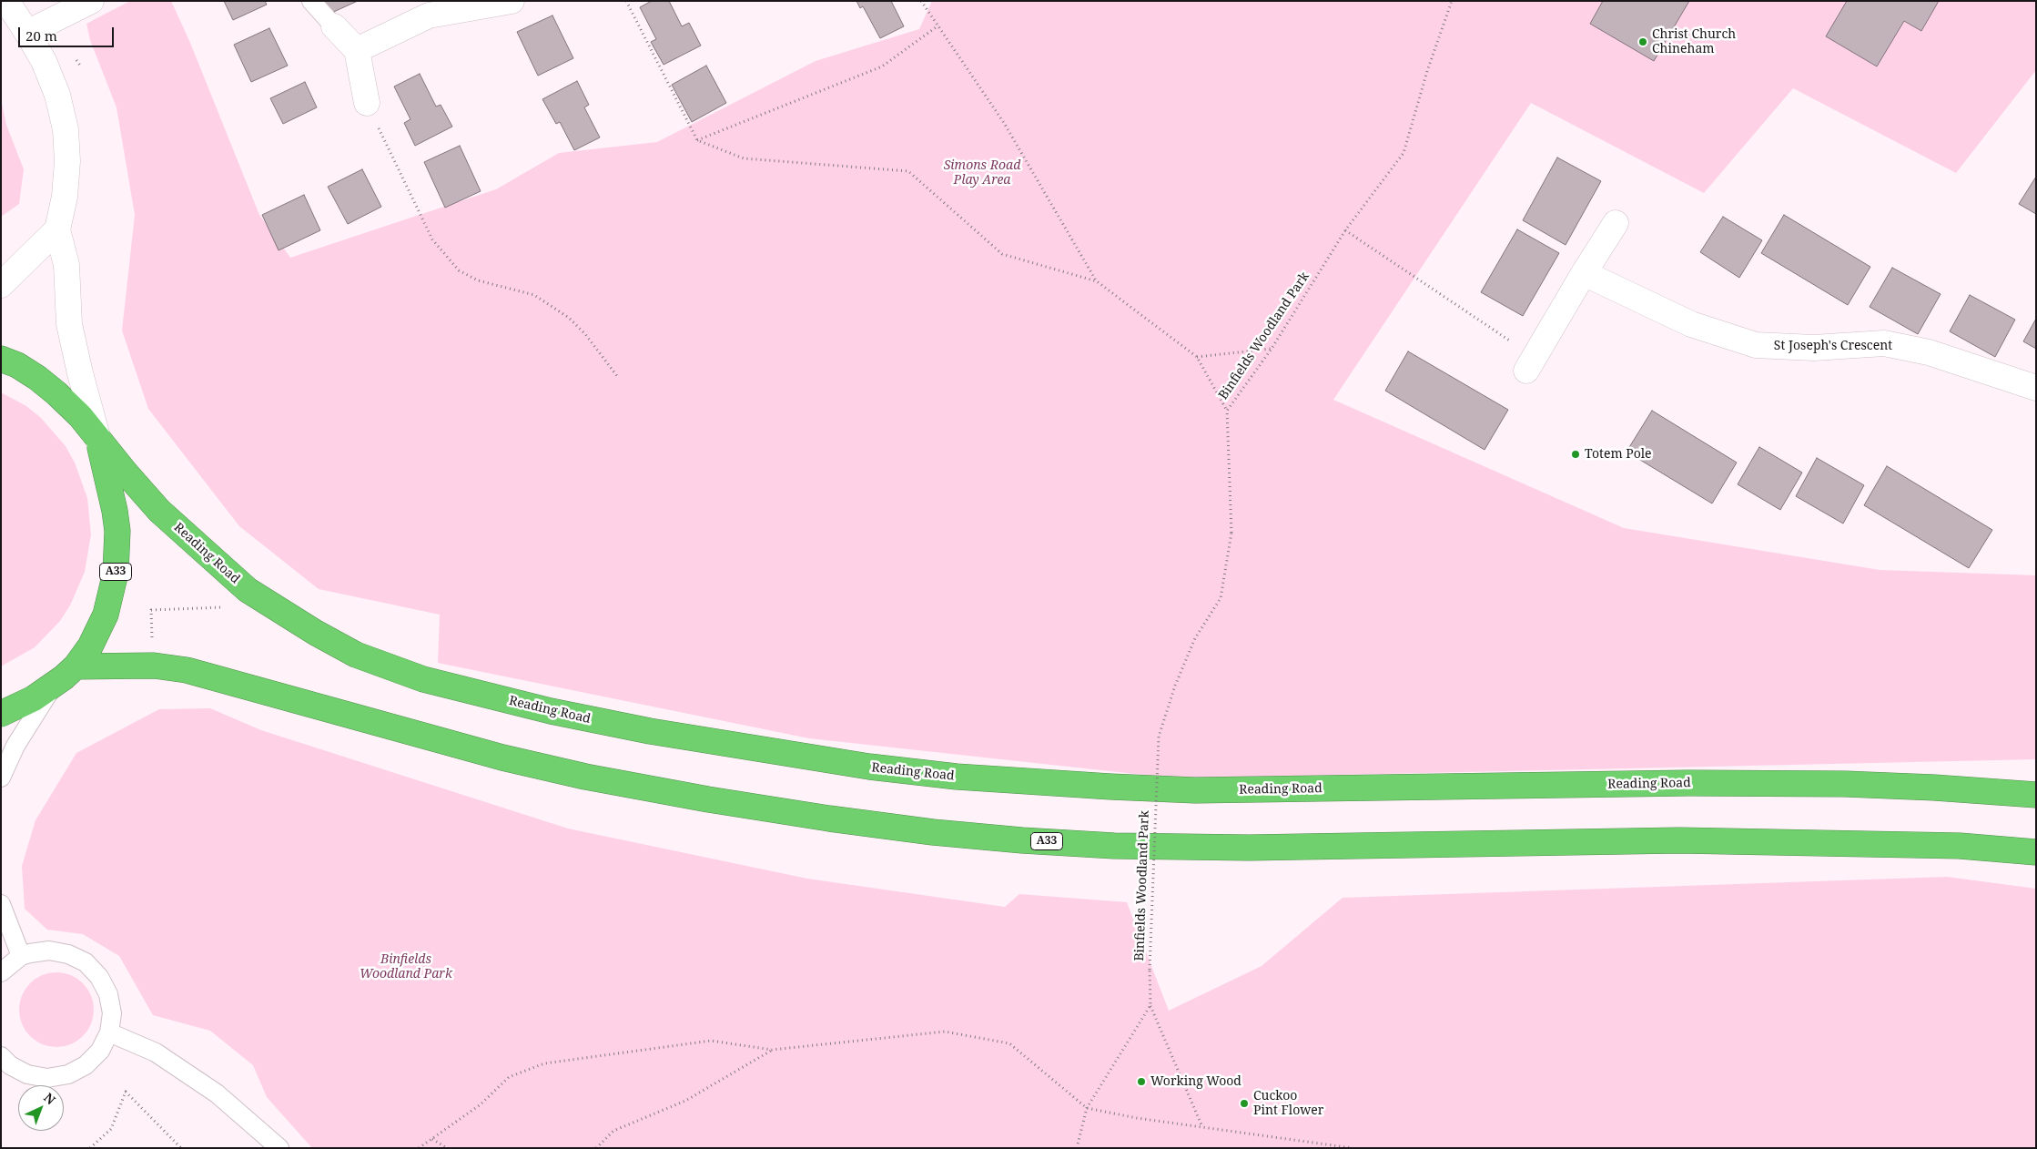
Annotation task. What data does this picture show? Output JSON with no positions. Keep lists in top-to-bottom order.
{
  "streets": {
    "highway": ["Reading Road", "A33"],
    "street": ["St Joseph's Crescent"],
    "path": ["Binfields Woodland Park"]
  },
  "crossings": [
    ["Reading Road", "A33"]
  ],
  "parks": ["Simons Road Play Area", "Binfields Woodland Park"],
  "places": [
    "Christ Church Chineham",
    "Totem Pole",
    "Working Wood",
    "Cuckoo Pint Flower"
  ],
  "scale_bar": "20 m",
  "north": "top right"
}
